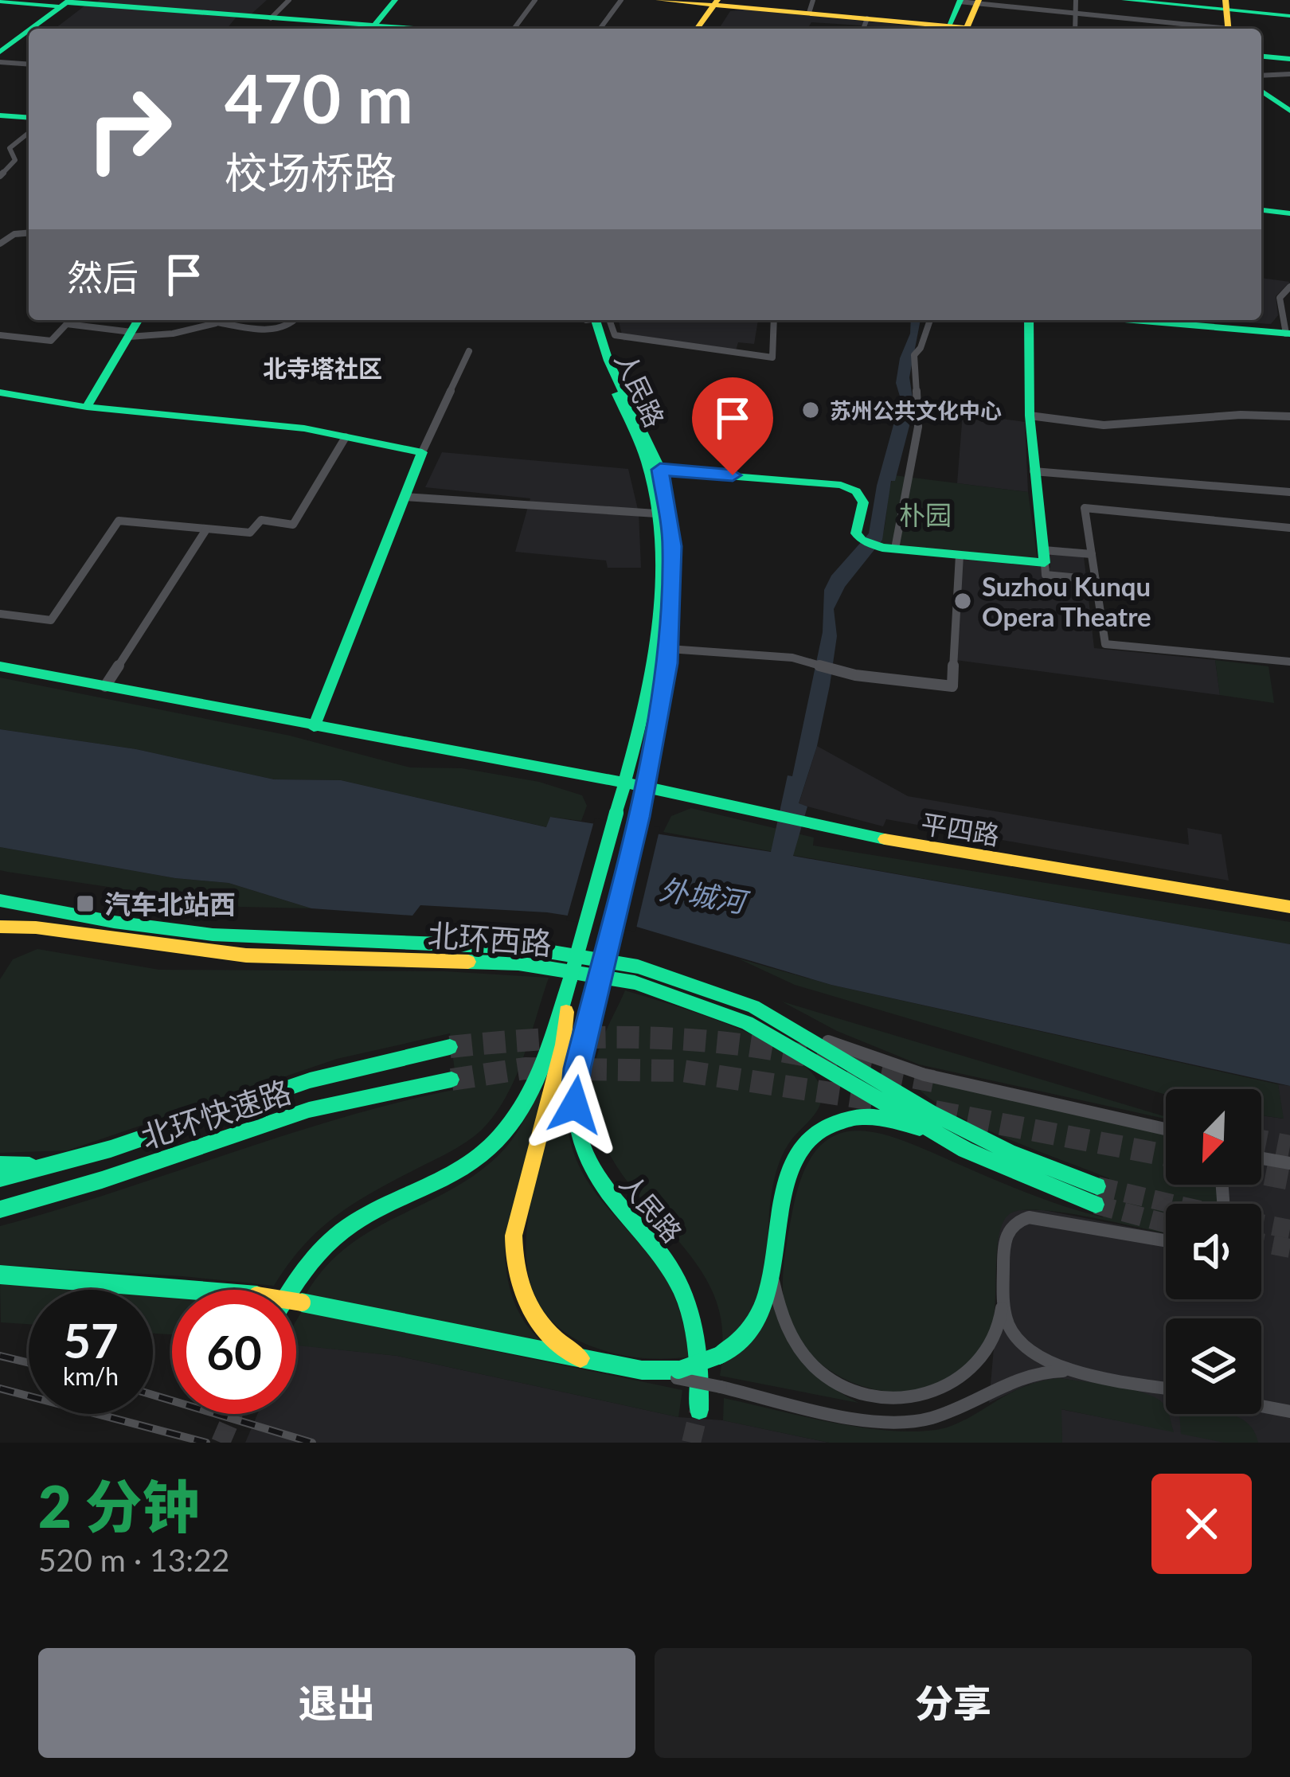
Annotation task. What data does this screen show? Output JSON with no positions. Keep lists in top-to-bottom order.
{
  "streets": {
    "main road": [
      "人民路",
      "平四路",
      "北环西路",
      "北环快速路"
    ]
  },
  "crossings": [
    ["人民路", "平四路"]
  ],
  "districts": ["北寺塔社区"],
  "water": ["外城河"],
  "parks": ["朴园"],
  "places": {
    "other": ["苏州公共文化中心", "Suzhou Kunqu Opera Theatre"],
    "transit": ["汽车北站西"]
  },
  "north": "bottom left",
  "page": {
    "turn": ["470 m", "校场桥路"],
    "then": "然后",
    "speed": "57 km/h",
    "limit": "60",
    "heading": ["2 分钟", "520 m · 13:22"],
    "buttons": ["退出", "分享"]
  }
}
